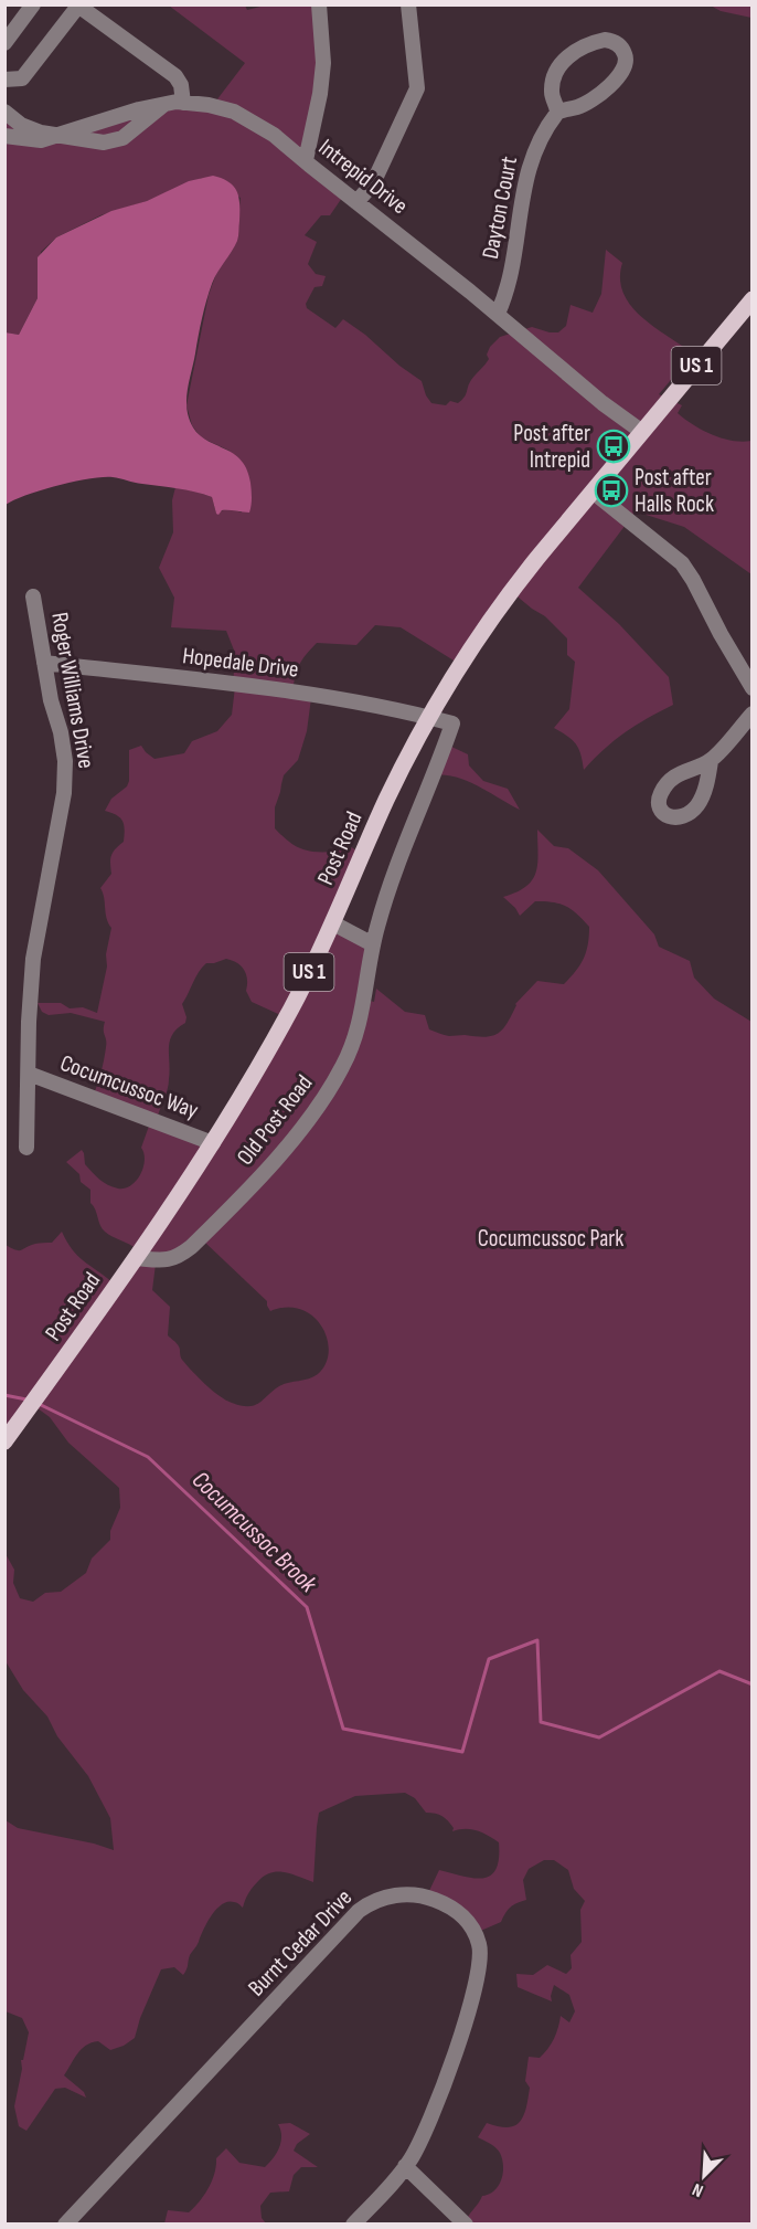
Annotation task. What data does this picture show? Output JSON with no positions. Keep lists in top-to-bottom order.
{
  "streets": {
    "main road": ["US 1", "Post Road"],
    "street": [
      "Intrepid Drive",
      "Dayton Court",
      "Hopedale Drive",
      "Roger Williams Drive",
      "Cocumcussoc Way",
      "Old Post Road",
      "Burnt Cedar Drive"
    ]
  },
  "crossings": [
    ["Intrepid Drive", "Dayton Court"],
    ["Intrepid Drive", "Post Road"],
    ["Hopedale Drive", "Roger Williams Drive"],
    ["Hopedale Drive", "Post Road"],
    ["Hopedale Drive", "Old Post Road"],
    ["Roger Williams Drive", "Cocumcussoc Way"],
    ["Post Road", "Cocumcussoc Way"],
    ["Post Road", "Old Post Road"]
  ],
  "water": ["Cocumcussoc Brook"],
  "parks": ["Cocumcussoc Park"],
  "places": {
    "bus stop": ["Post after Intrepid", "Post after Halls Rock"]
  },
  "north": "bottom left"
}
